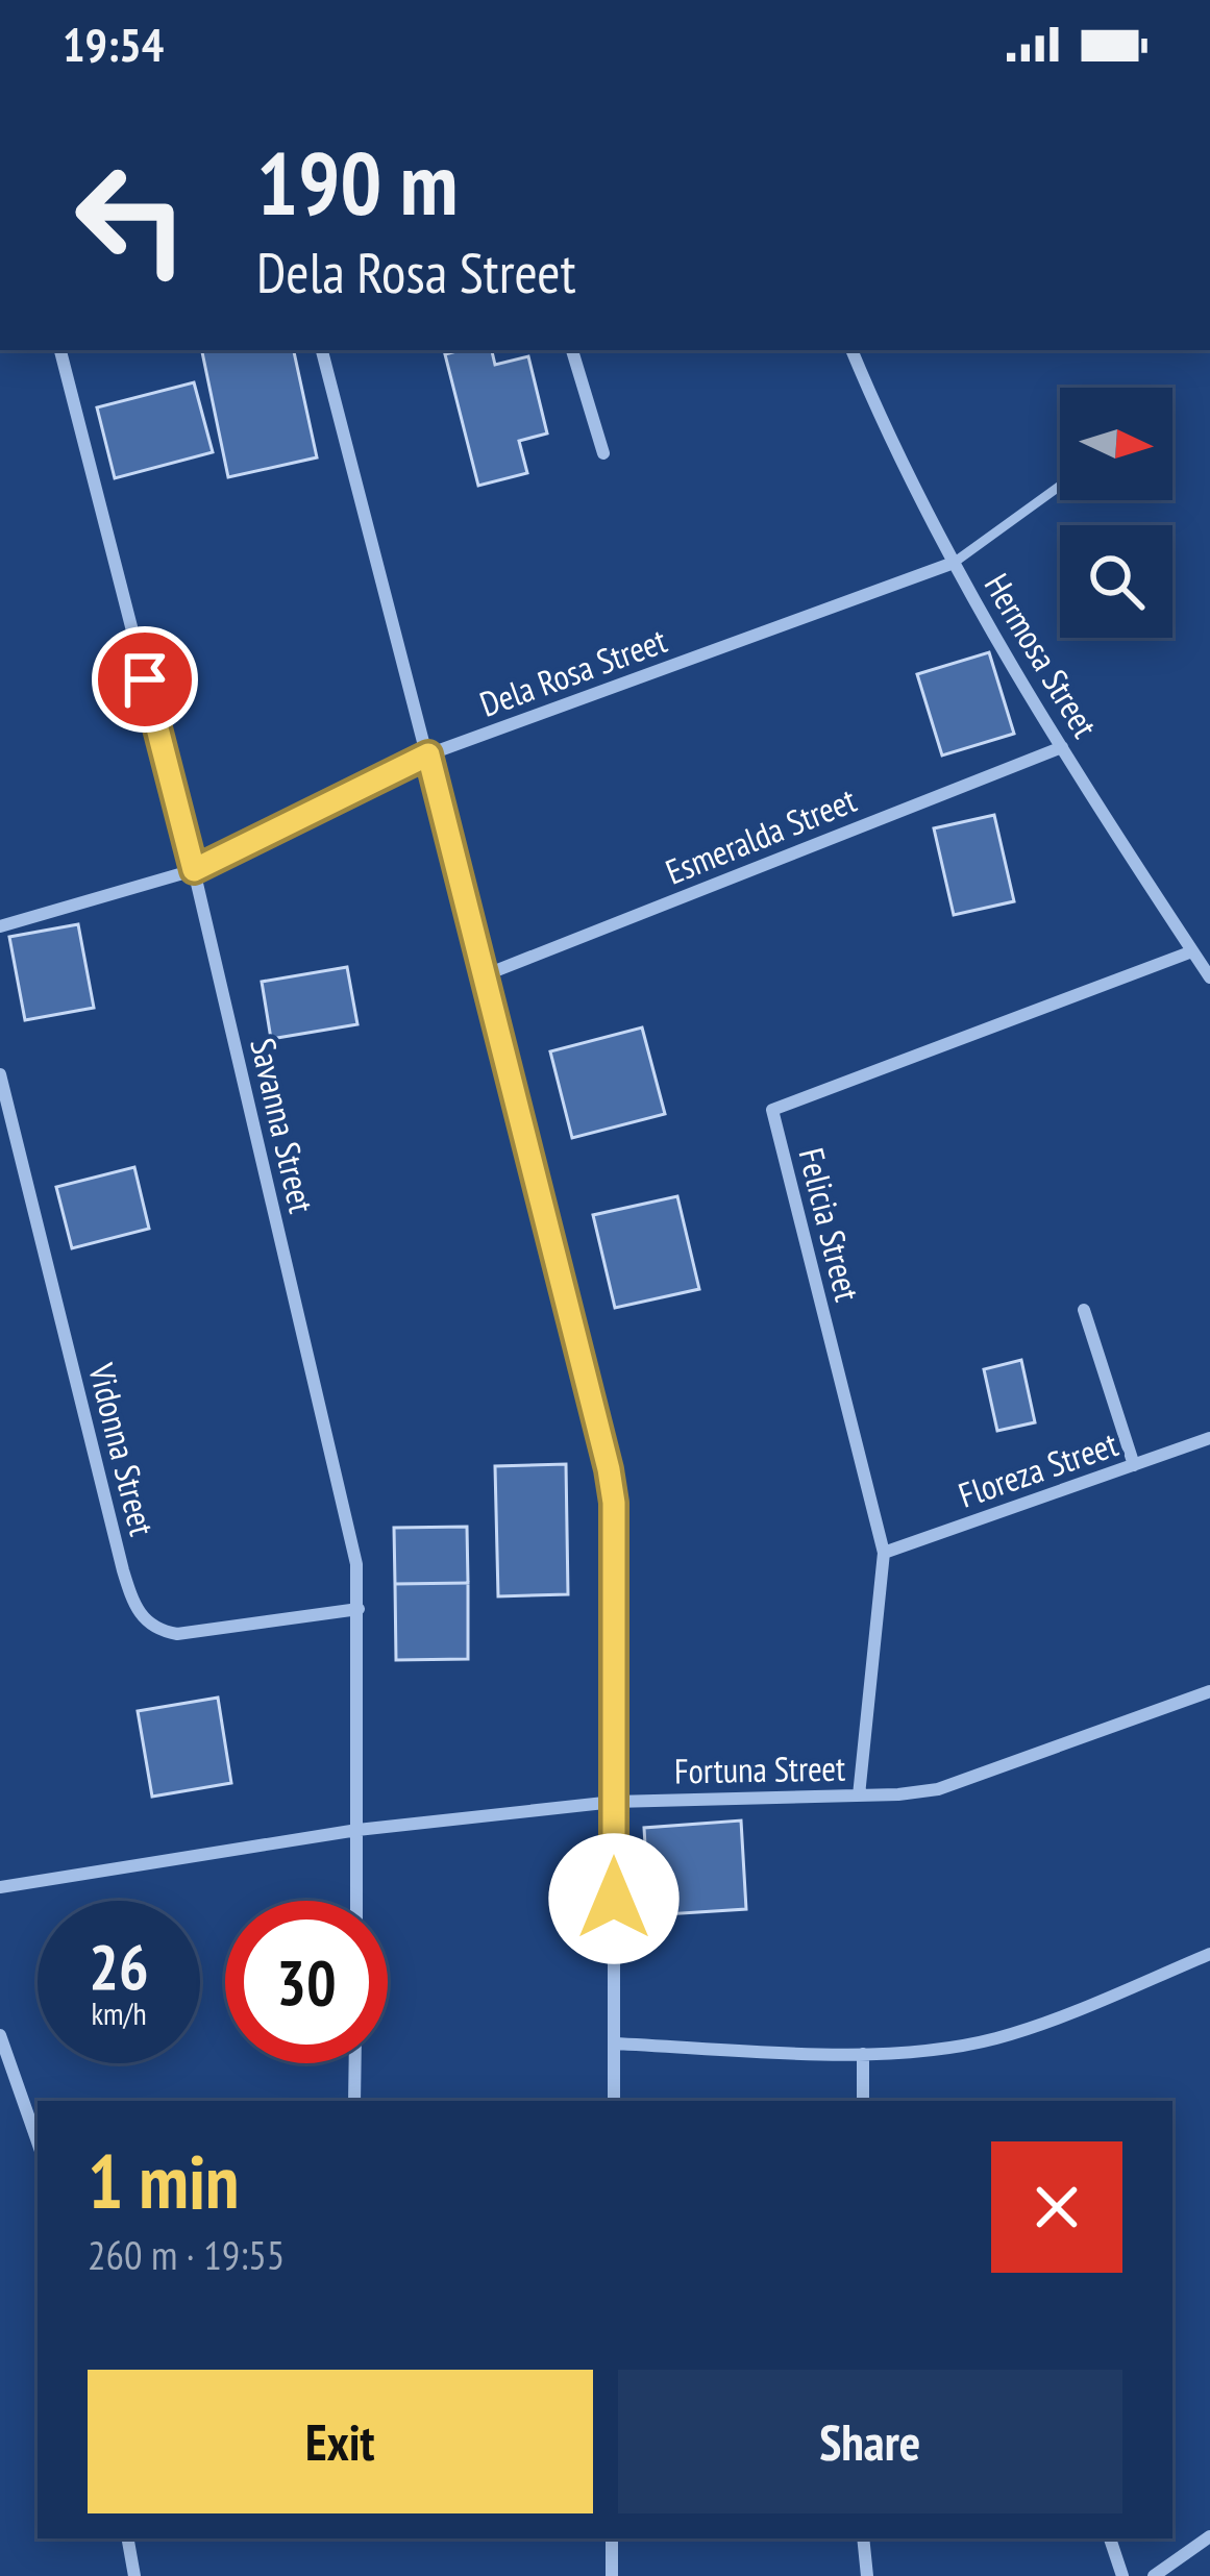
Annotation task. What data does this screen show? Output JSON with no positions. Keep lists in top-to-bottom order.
{
  "streets": {
    "street": [
      "Hermosa Street",
      "Dela Rosa Street",
      "Esmeralda Street",
      "Savanna Street",
      "Felicia Street",
      "Vidonna Street",
      "Floreza Street",
      "Fortuna Street"
    ]
  },
  "crossings": [
    ["Hermosa Street", "Dela Rosa Street"],
    ["Hermosa Street", "Esmeralda Street"],
    ["Hermosa Street", "Felicia Street"],
    ["Dela Rosa Street", "Savanna Street"],
    ["Savanna Street", "Vidonna Street"],
    ["Savanna Street", "Fortuna Street"],
    ["Felicia Street", "Floreza Street"],
    ["Felicia Street", "Fortuna Street"]
  ],
  "north": "right",
  "page": {
    "status": "19:54",
    "turn": ["190 m", "Dela Rosa Street"],
    "speed": "26 km/h",
    "limit": "30",
    "heading": ["1 min", "260 m · 19:55"],
    "buttons": ["Exit", "Share"]
  }
}
